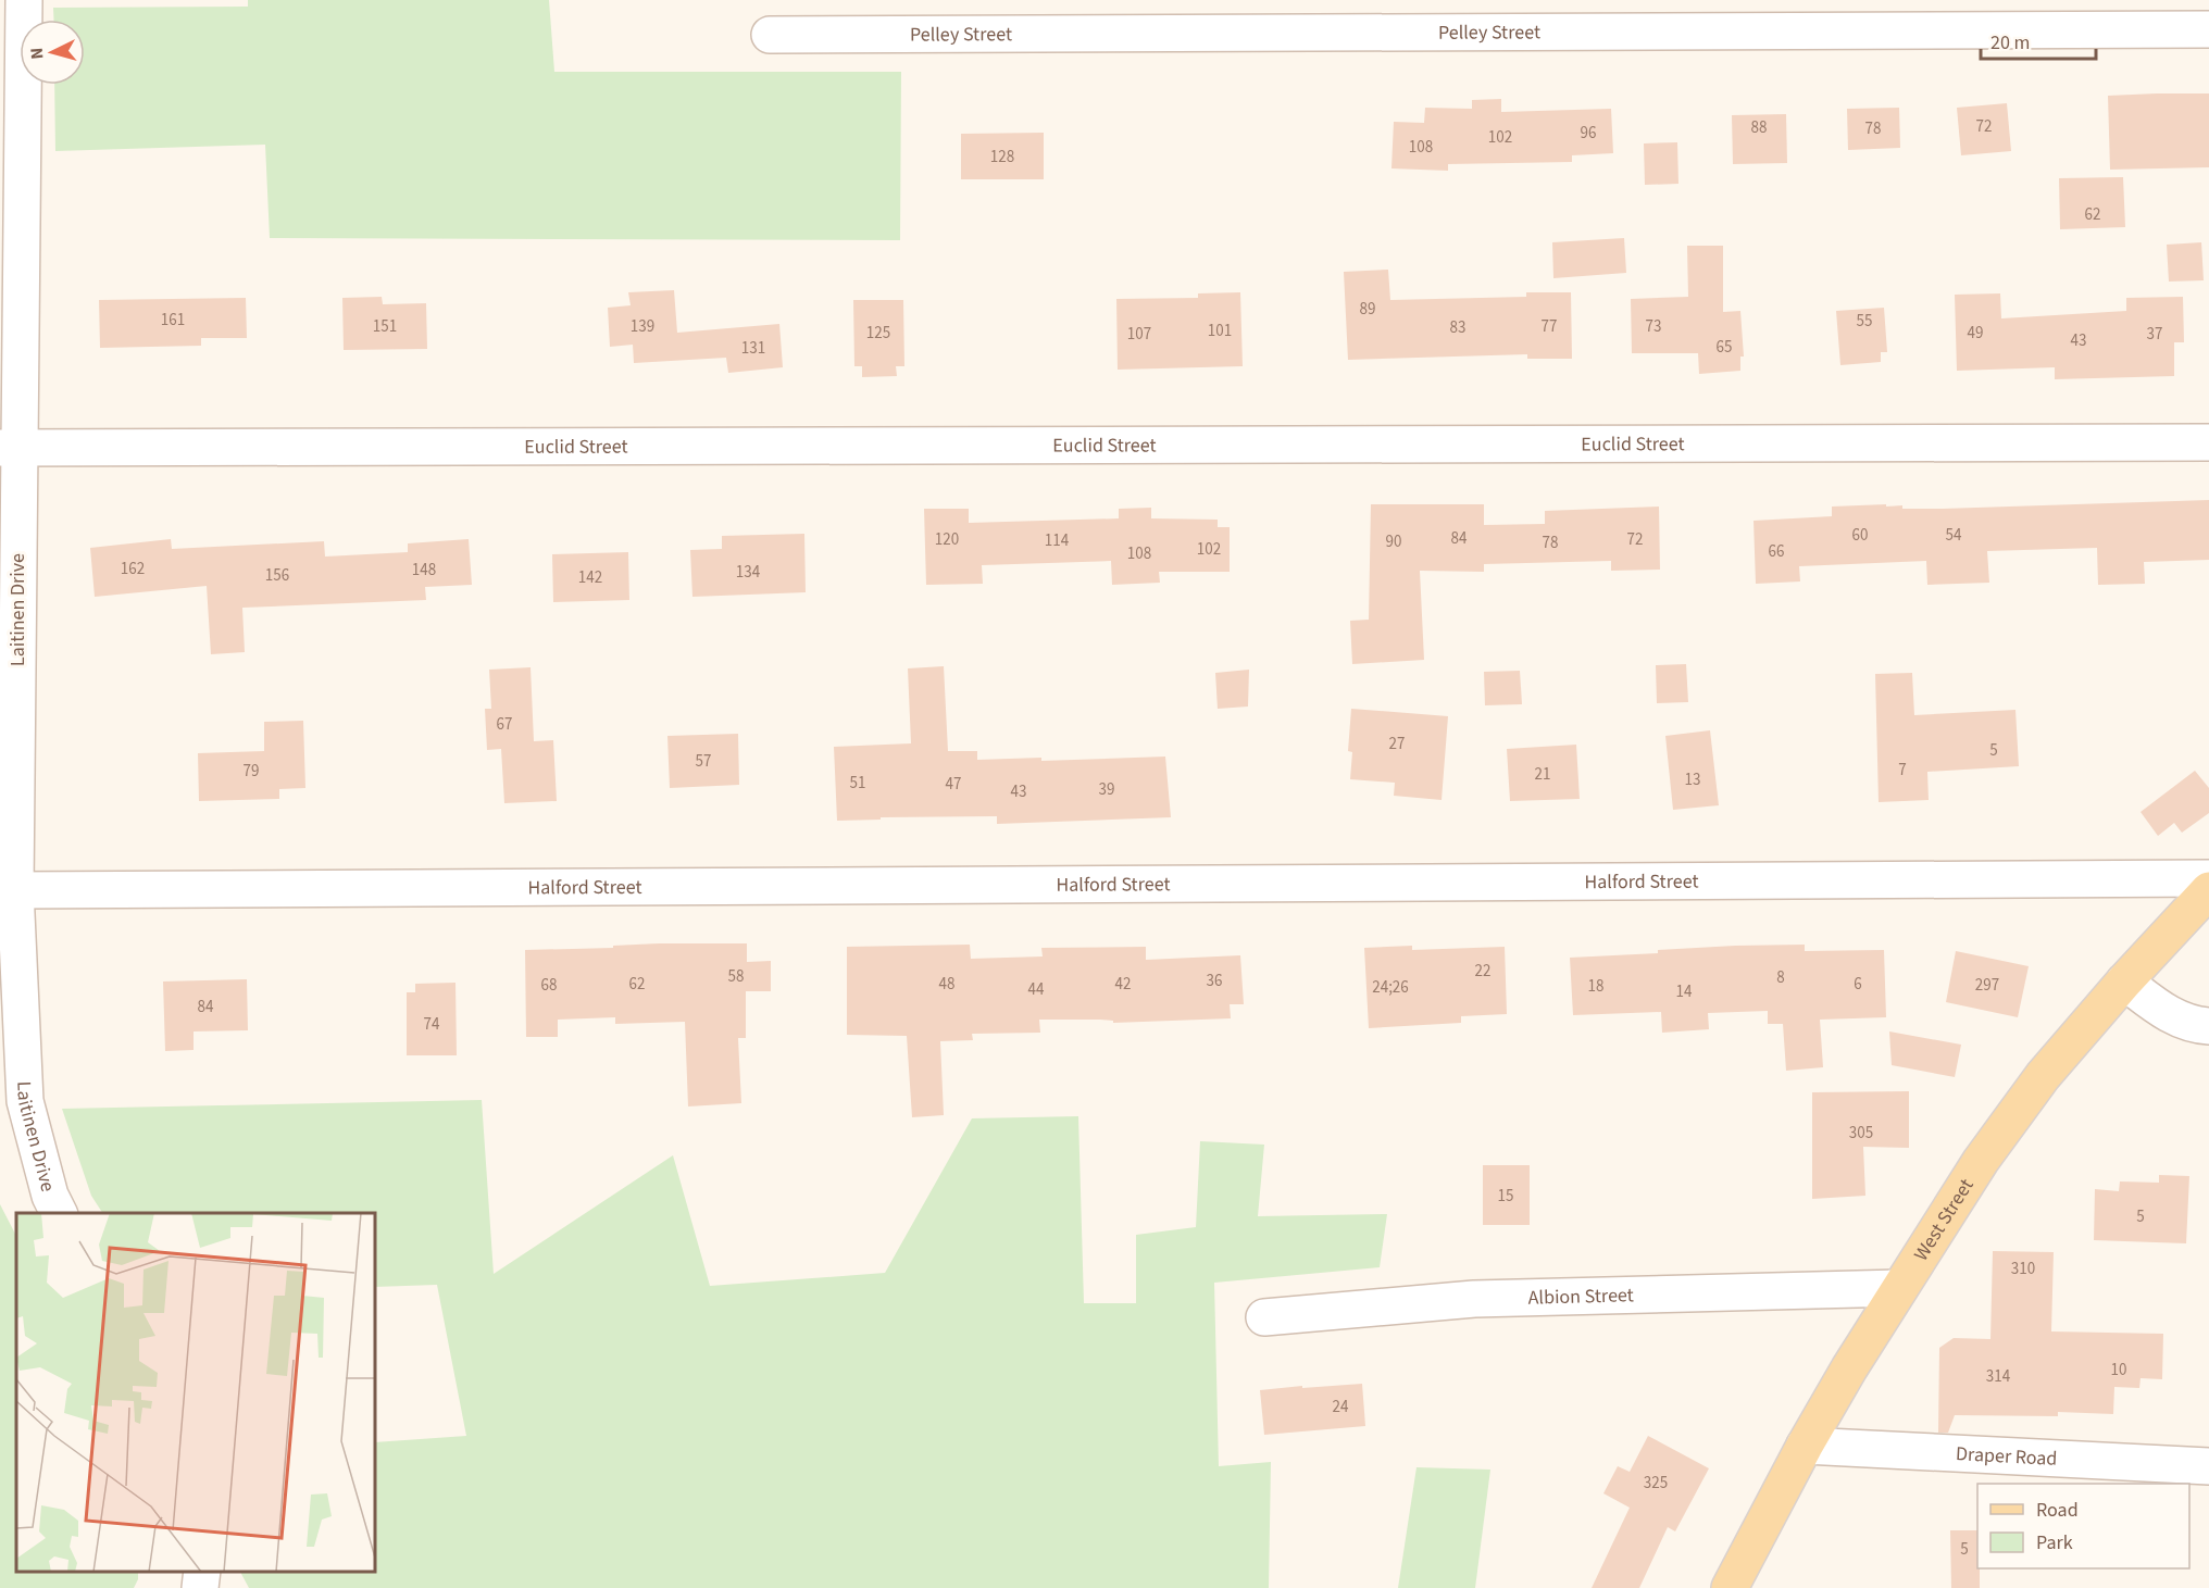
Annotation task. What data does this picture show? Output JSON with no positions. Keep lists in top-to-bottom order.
{
  "streets": {
    "main road": ["West Street"],
    "street": [
      "Pelley Street",
      "Euclid Street",
      "Laitinen Drive",
      "Halford Street",
      "Albion Street",
      "Draper Road"
    ]
  },
  "crossings": [
    ["Euclid Street", "Laitinen Drive"],
    ["Laitinen Drive", "Halford Street"],
    ["West Street", "Albion Street"],
    ["West Street", "Draper Road"]
  ],
  "house_numbers": [
    "72",
    "88",
    "78",
    "96",
    "102",
    "108",
    "128",
    "62",
    "89",
    "161",
    "55",
    "151",
    "139",
    "77",
    "73",
    "83",
    "101",
    "125",
    "49",
    "107",
    "37",
    "43",
    "65",
    "131",
    "60",
    "54",
    "84",
    "120",
    "72",
    "114",
    "90",
    "78",
    "102",
    "66",
    "108",
    "162",
    "148",
    "134",
    "156",
    "142",
    "67",
    "27",
    "5",
    "57",
    "7",
    "79",
    "21",
    "13",
    "51",
    "47",
    "39",
    "43",
    "22",
    "58",
    "8",
    "36",
    "62",
    "48",
    "42",
    "6",
    "68",
    "297",
    "18",
    "24;26",
    "44",
    "14",
    "84",
    "74",
    "305",
    "15",
    "5",
    "310",
    "10",
    "314",
    "24",
    "325",
    "5"
  ],
  "legend": ["Road", "Park"],
  "scale_bar": "20 m",
  "north": "left"
}
